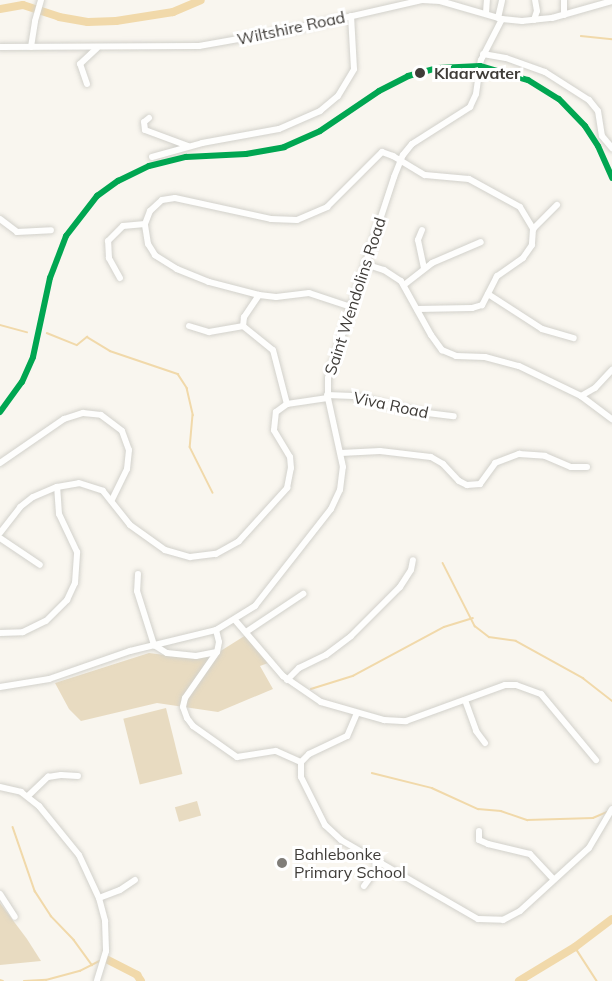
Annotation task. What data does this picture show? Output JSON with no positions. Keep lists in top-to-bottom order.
{
  "streets": {
    "street": ["Wiltshire Road", "Saint Wendolins Road", "Viva Road"]
  },
  "crossings": [
    ["Wiltshire Road", "Saint Wendolins Road"],
    ["Saint Wendolins Road", "Viva Road"]
  ],
  "places": ["Klaarwater", "Bahlebonke Primary School"]
}
